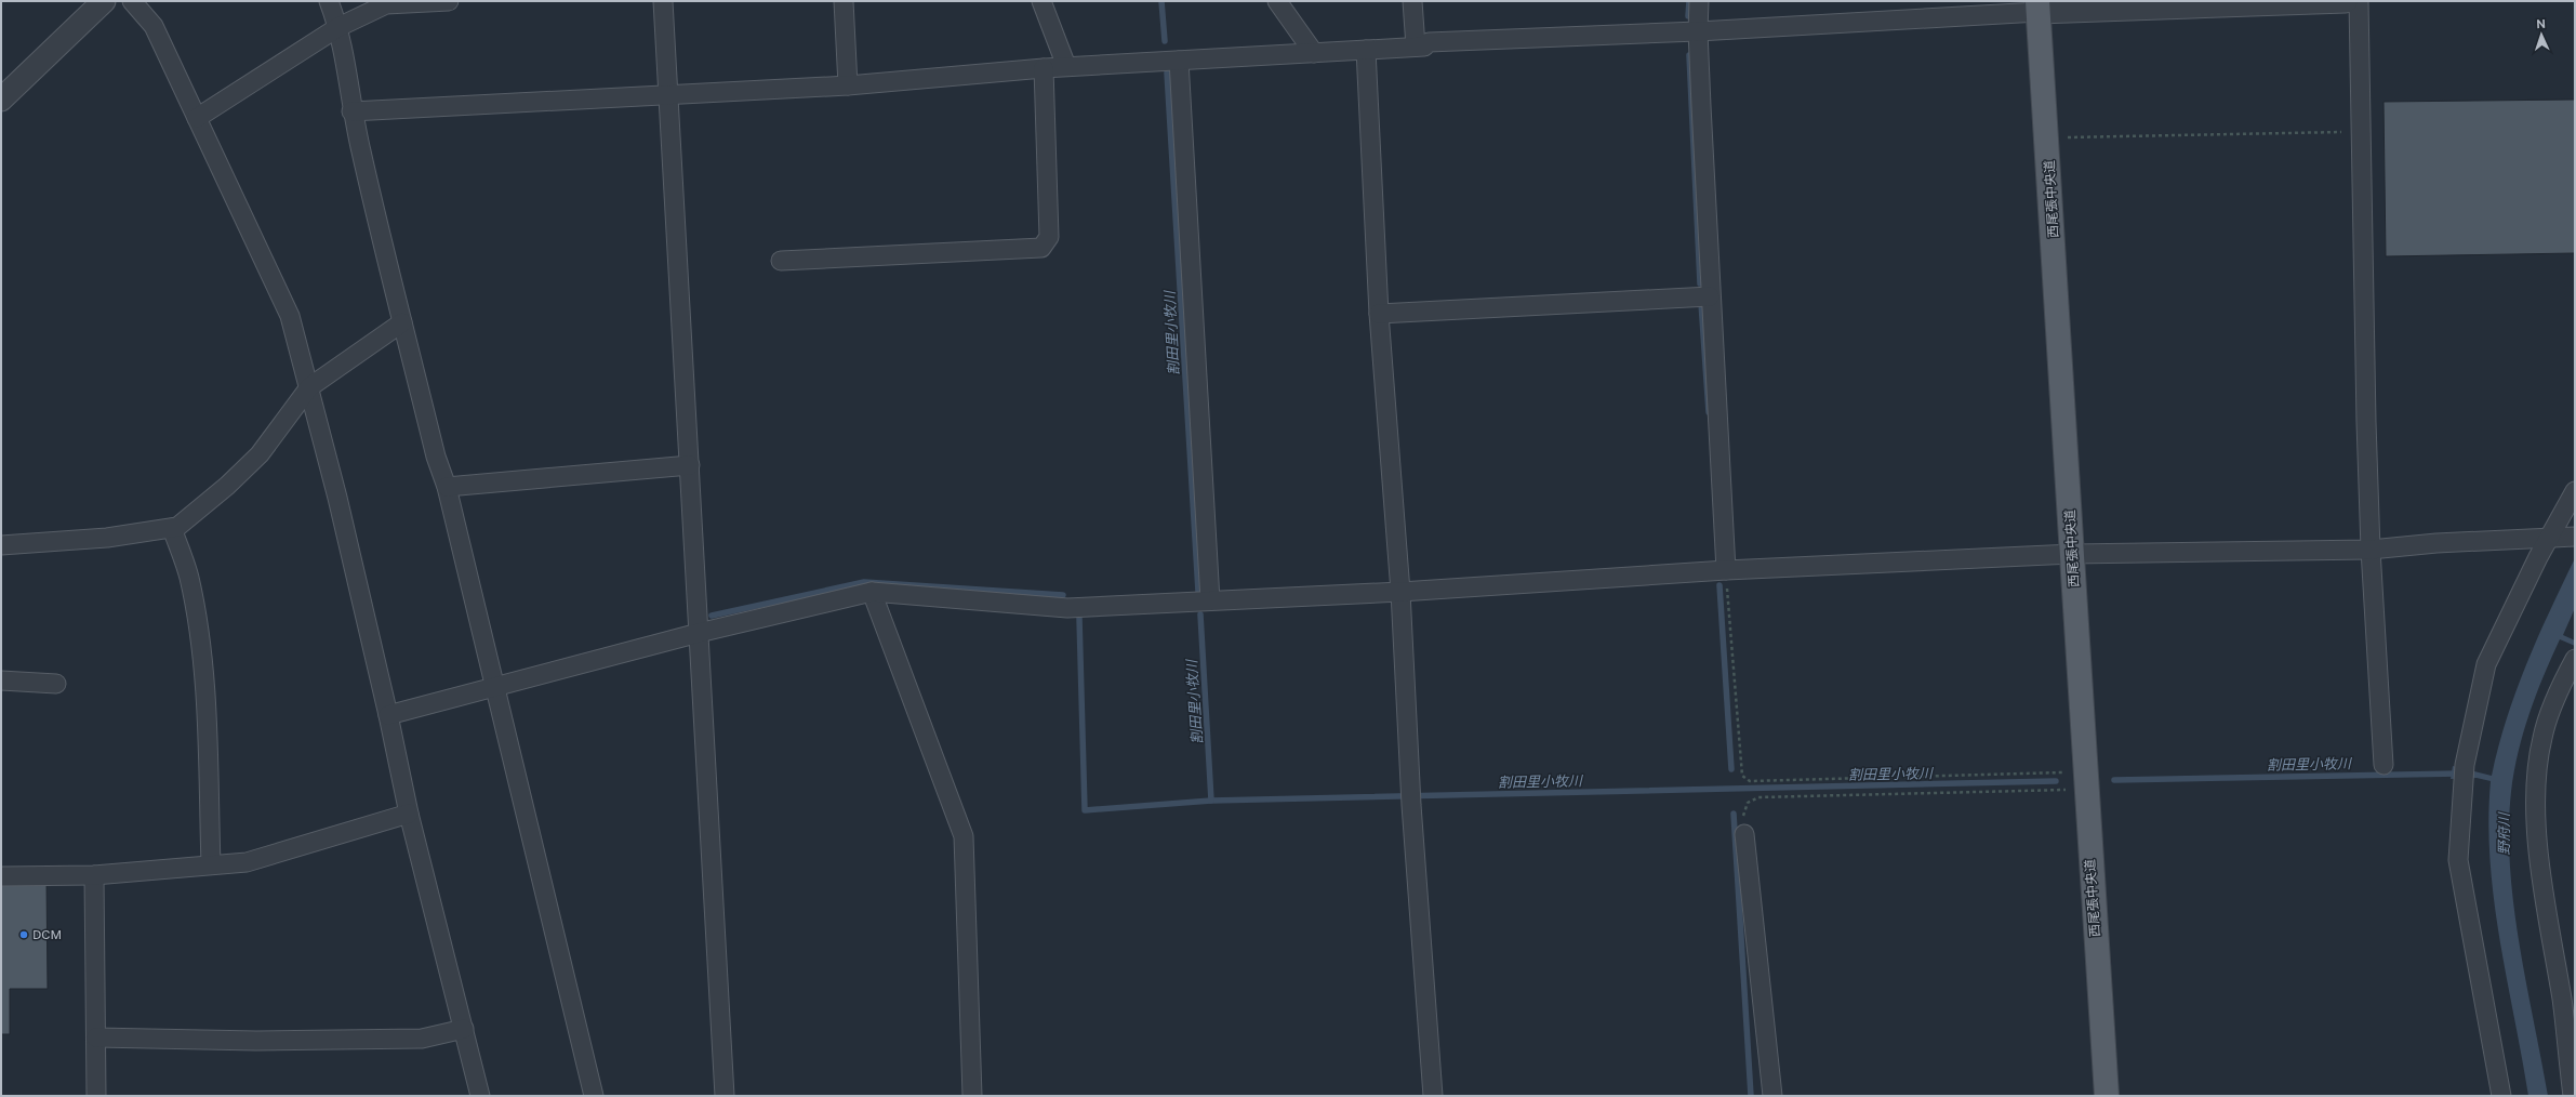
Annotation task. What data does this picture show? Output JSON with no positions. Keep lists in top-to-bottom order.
{
  "streets": {
    "main road": ["西尾張中央道"]
  },
  "water": ["割田里小牧川", "野府川"],
  "places": ["DCM"],
  "north": "top"
}
